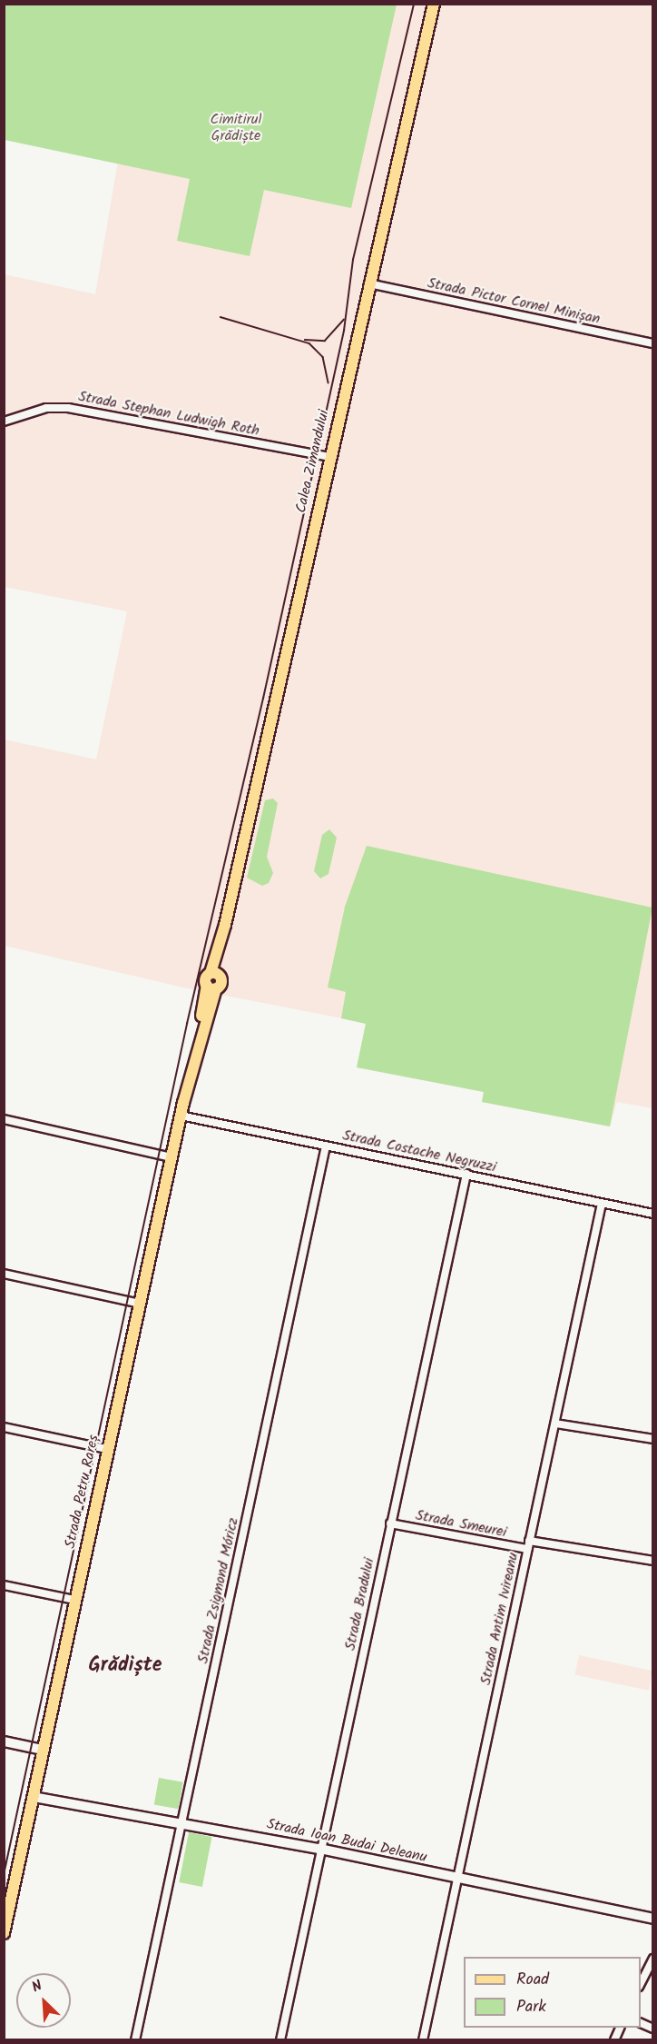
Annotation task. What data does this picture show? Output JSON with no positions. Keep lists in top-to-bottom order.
{
  "streets": {
    "main road": ["Calea Zimandului", "Strada Petru Rareș"],
    "street": [
      "Strada Pictor Cornel Minișan",
      "Strada Stephan Ludwigh Roth",
      "Strada Costache Negruzzi",
      "Strada Smeurei",
      "Strada Zsigmond Móricz",
      "Strada Bradului",
      "Strada Antim Ivireanu",
      "Strada Ioan Budai Deleanu"
    ]
  },
  "crossings": [
    ["Strada Pictor Cornel Minișan", "Calea Zimandului"],
    ["Strada Stephan Ludwigh Roth", "Calea Zimandului"],
    ["Calea Zimandului", "Strada Petru Rareș"],
    ["Strada Costache Negruzzi", "Strada Petru Rareș"],
    ["Strada Costache Negruzzi", "Strada Zsigmond Móricz"],
    ["Strada Costache Negruzzi", "Strada Bradului"],
    ["Strada Costache Negruzzi", "Strada Antim Ivireanu"],
    ["Strada Petru Rareș", "Strada Ioan Budai Deleanu"],
    ["Strada Smeurei", "Strada Bradului"],
    ["Strada Smeurei", "Strada Antim Ivireanu"],
    ["Strada Zsigmond Móricz", "Strada Ioan Budai Deleanu"],
    ["Strada Bradului", "Strada Ioan Budai Deleanu"],
    ["Strada Antim Ivireanu", "Strada Ioan Budai Deleanu"]
  ],
  "districts": ["Grădiște"],
  "parks": ["Cimitirul Grădiște"],
  "legend": ["Road", "Park"],
  "north": "top left"
}
